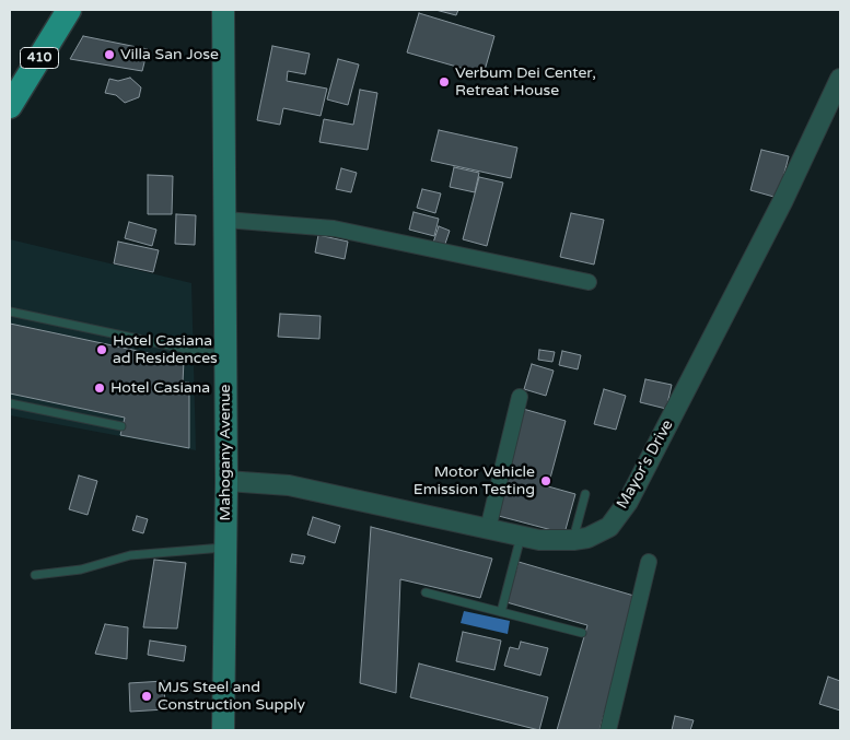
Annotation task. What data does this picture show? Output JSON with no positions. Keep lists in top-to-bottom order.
{
  "streets": {
    "main road": ["410", "Mahogany Avenue"],
    "street": ["Mayor's Drive"]
  },
  "crossings": [
    ["Mahogany Avenue", "Mayor's Drive"]
  ],
  "places": [
    "Villa San Jose",
    "Verbum Dei Center, Retreat House",
    "Hotel Casiana ad Residences",
    "Hotel Casiana",
    "Motor Vehicle Emission Testing",
    "MJS Steel and Construction Supply"
  ]
}
